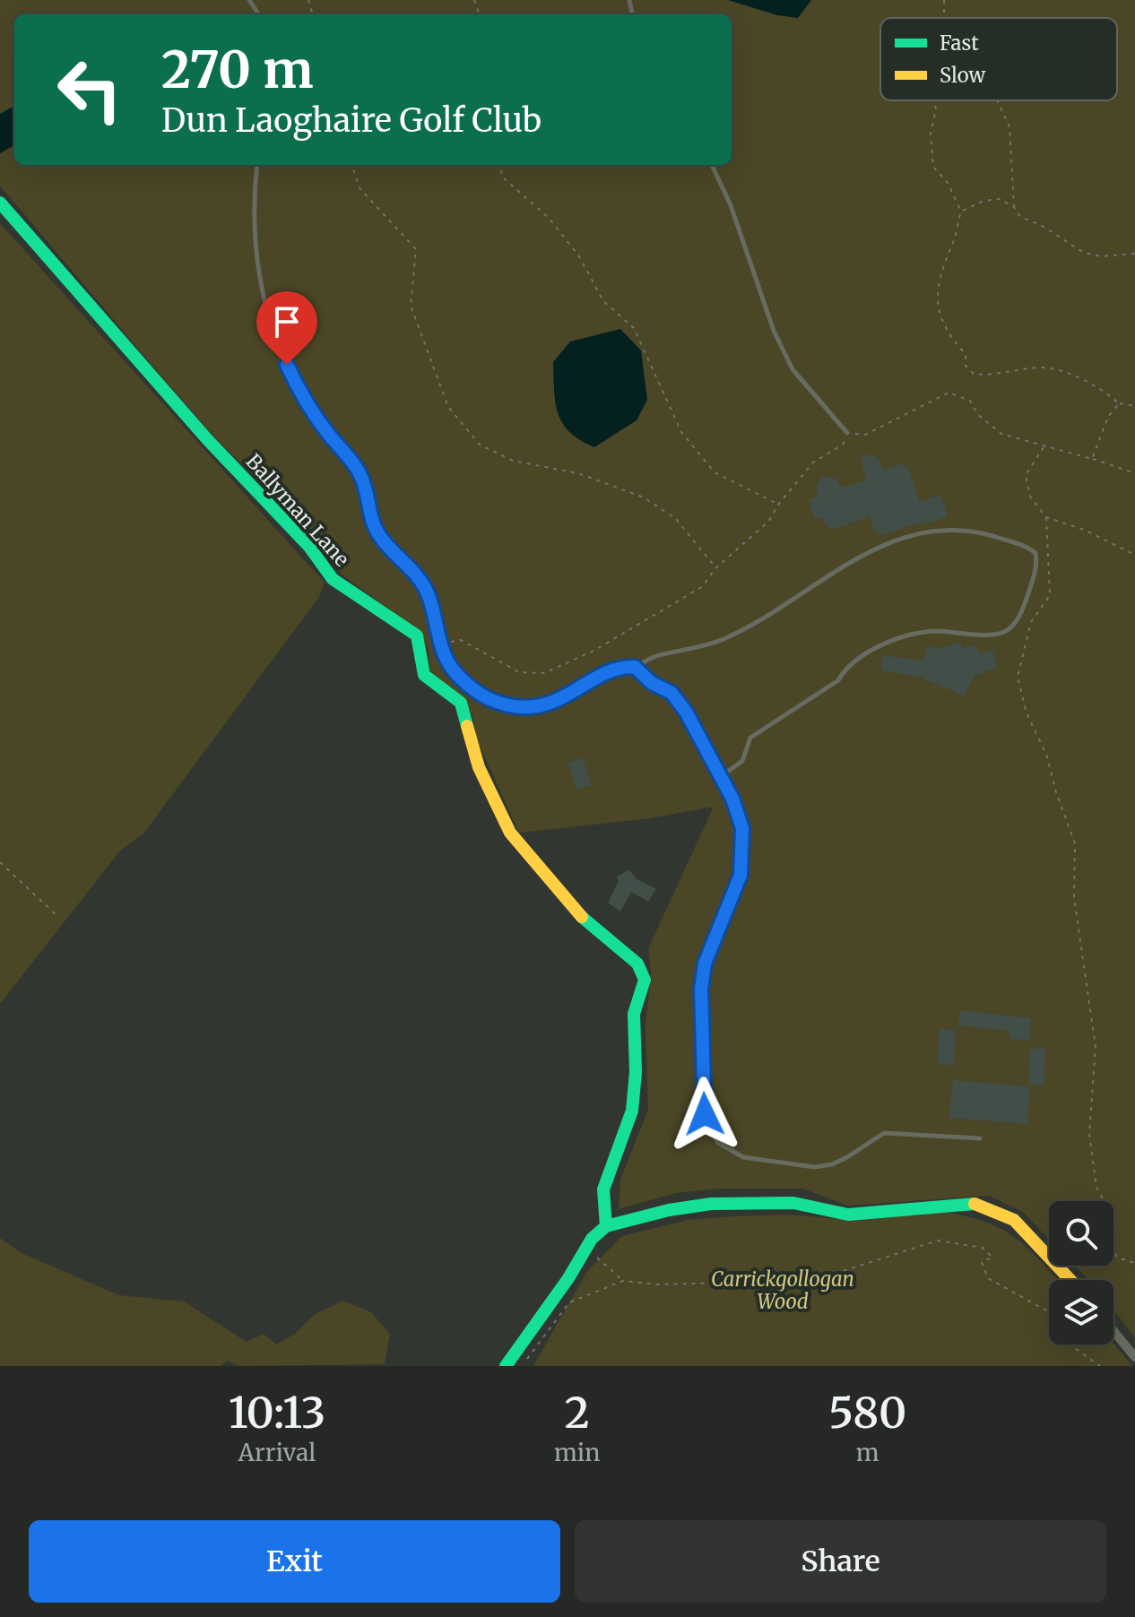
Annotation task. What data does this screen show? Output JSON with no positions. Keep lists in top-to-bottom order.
{
  "streets": {
    "street": ["Ballyman Lane"]
  },
  "parks": ["Carrickgollogan Wood"],
  "legend": ["Fast", "Slow"],
  "page": {
    "turn": ["270 m", "Dun Laoghaire Golf Club"],
    "eta": [
      "10:13",
      "Arrival",
      "2",
      "min",
      "580",
      "m"
    ],
    "buttons": ["Exit", "Share"]
  }
}
